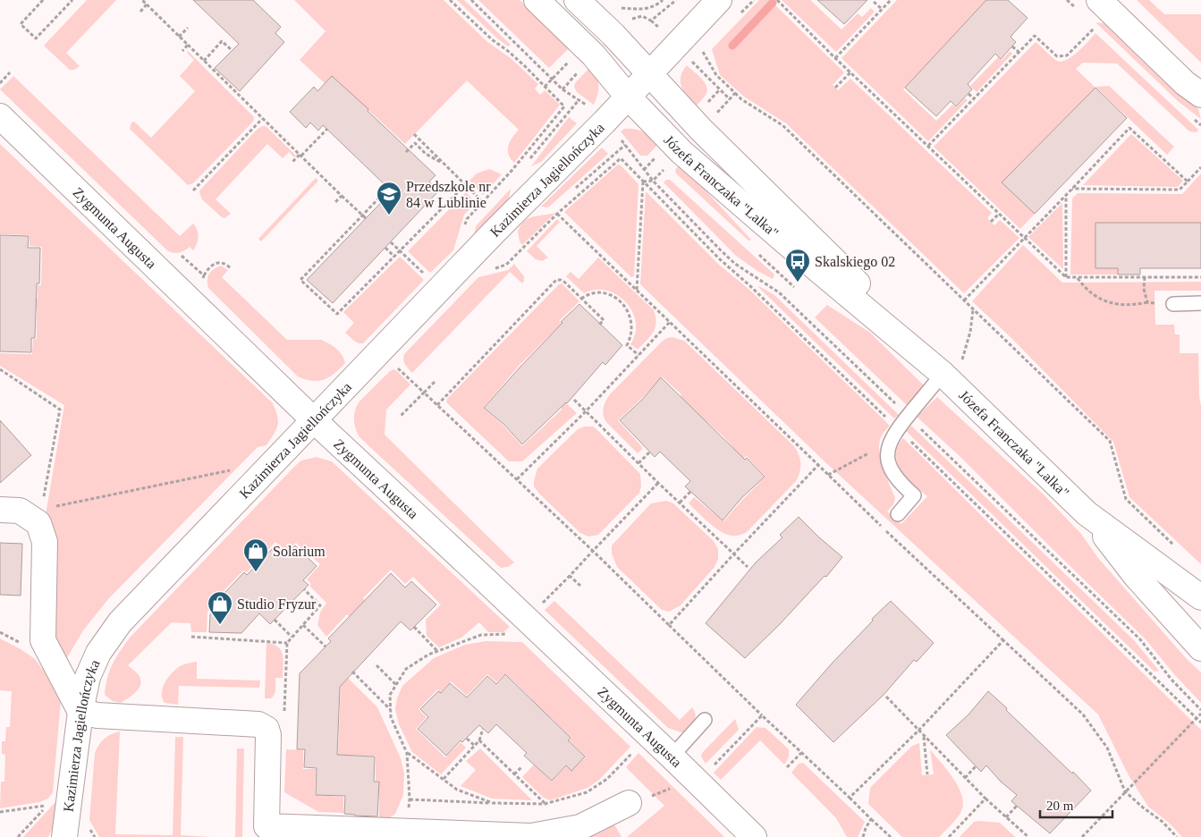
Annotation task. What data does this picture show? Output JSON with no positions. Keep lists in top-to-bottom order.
{
  "streets": {
    "street": ["Kazimierza Jagiellończyka", "Józefa Franczaka \"Lalka\"", "Zygmunta Augusta"]
  },
  "crossings": [
    ["Kazimierza Jagiellończyka", "Józefa Franczaka \"Lalka\""],
    ["Kazimierza Jagiellończyka", "Zygmunta Augusta"]
  ],
  "places": {
    "school or university": ["Przedszkole nr 84 w Lublinie"],
    "bus stop": ["Skalskiego 02"],
    "shop": ["Solarium", "Studio Fryzur"]
  },
  "scale_bar": "20 m"
}
